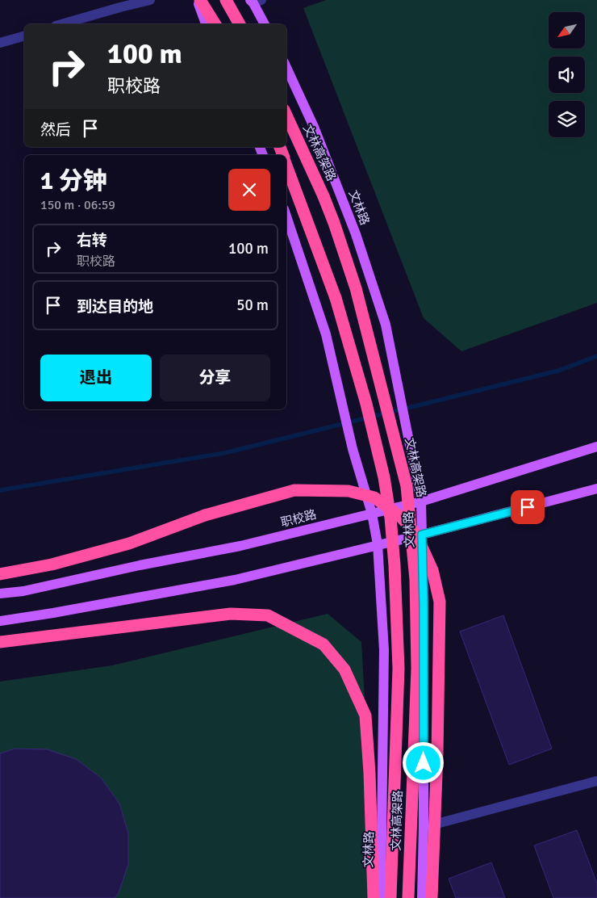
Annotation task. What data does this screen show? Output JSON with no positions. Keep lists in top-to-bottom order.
{
  "streets": {
    "highway": ["文林高架路"],
    "main road": ["文林路", "职校路"]
  },
  "crossings": [
    ["文林路", "职校路"]
  ],
  "north": "bottom left",
  "page": {
    "turn": ["100 m", "职校路"],
    "then": "然后",
    "heading": ["1 分钟", "150 m · 06:59"],
    "list": [
      {
        "name": "右转",
        "note": "职校路",
        "value": "100 m"
      },
      {
        "name": "到达目的地",
        "value": "50 m"
      }
    ],
    "buttons": ["退出", "分享"]
  }
}
